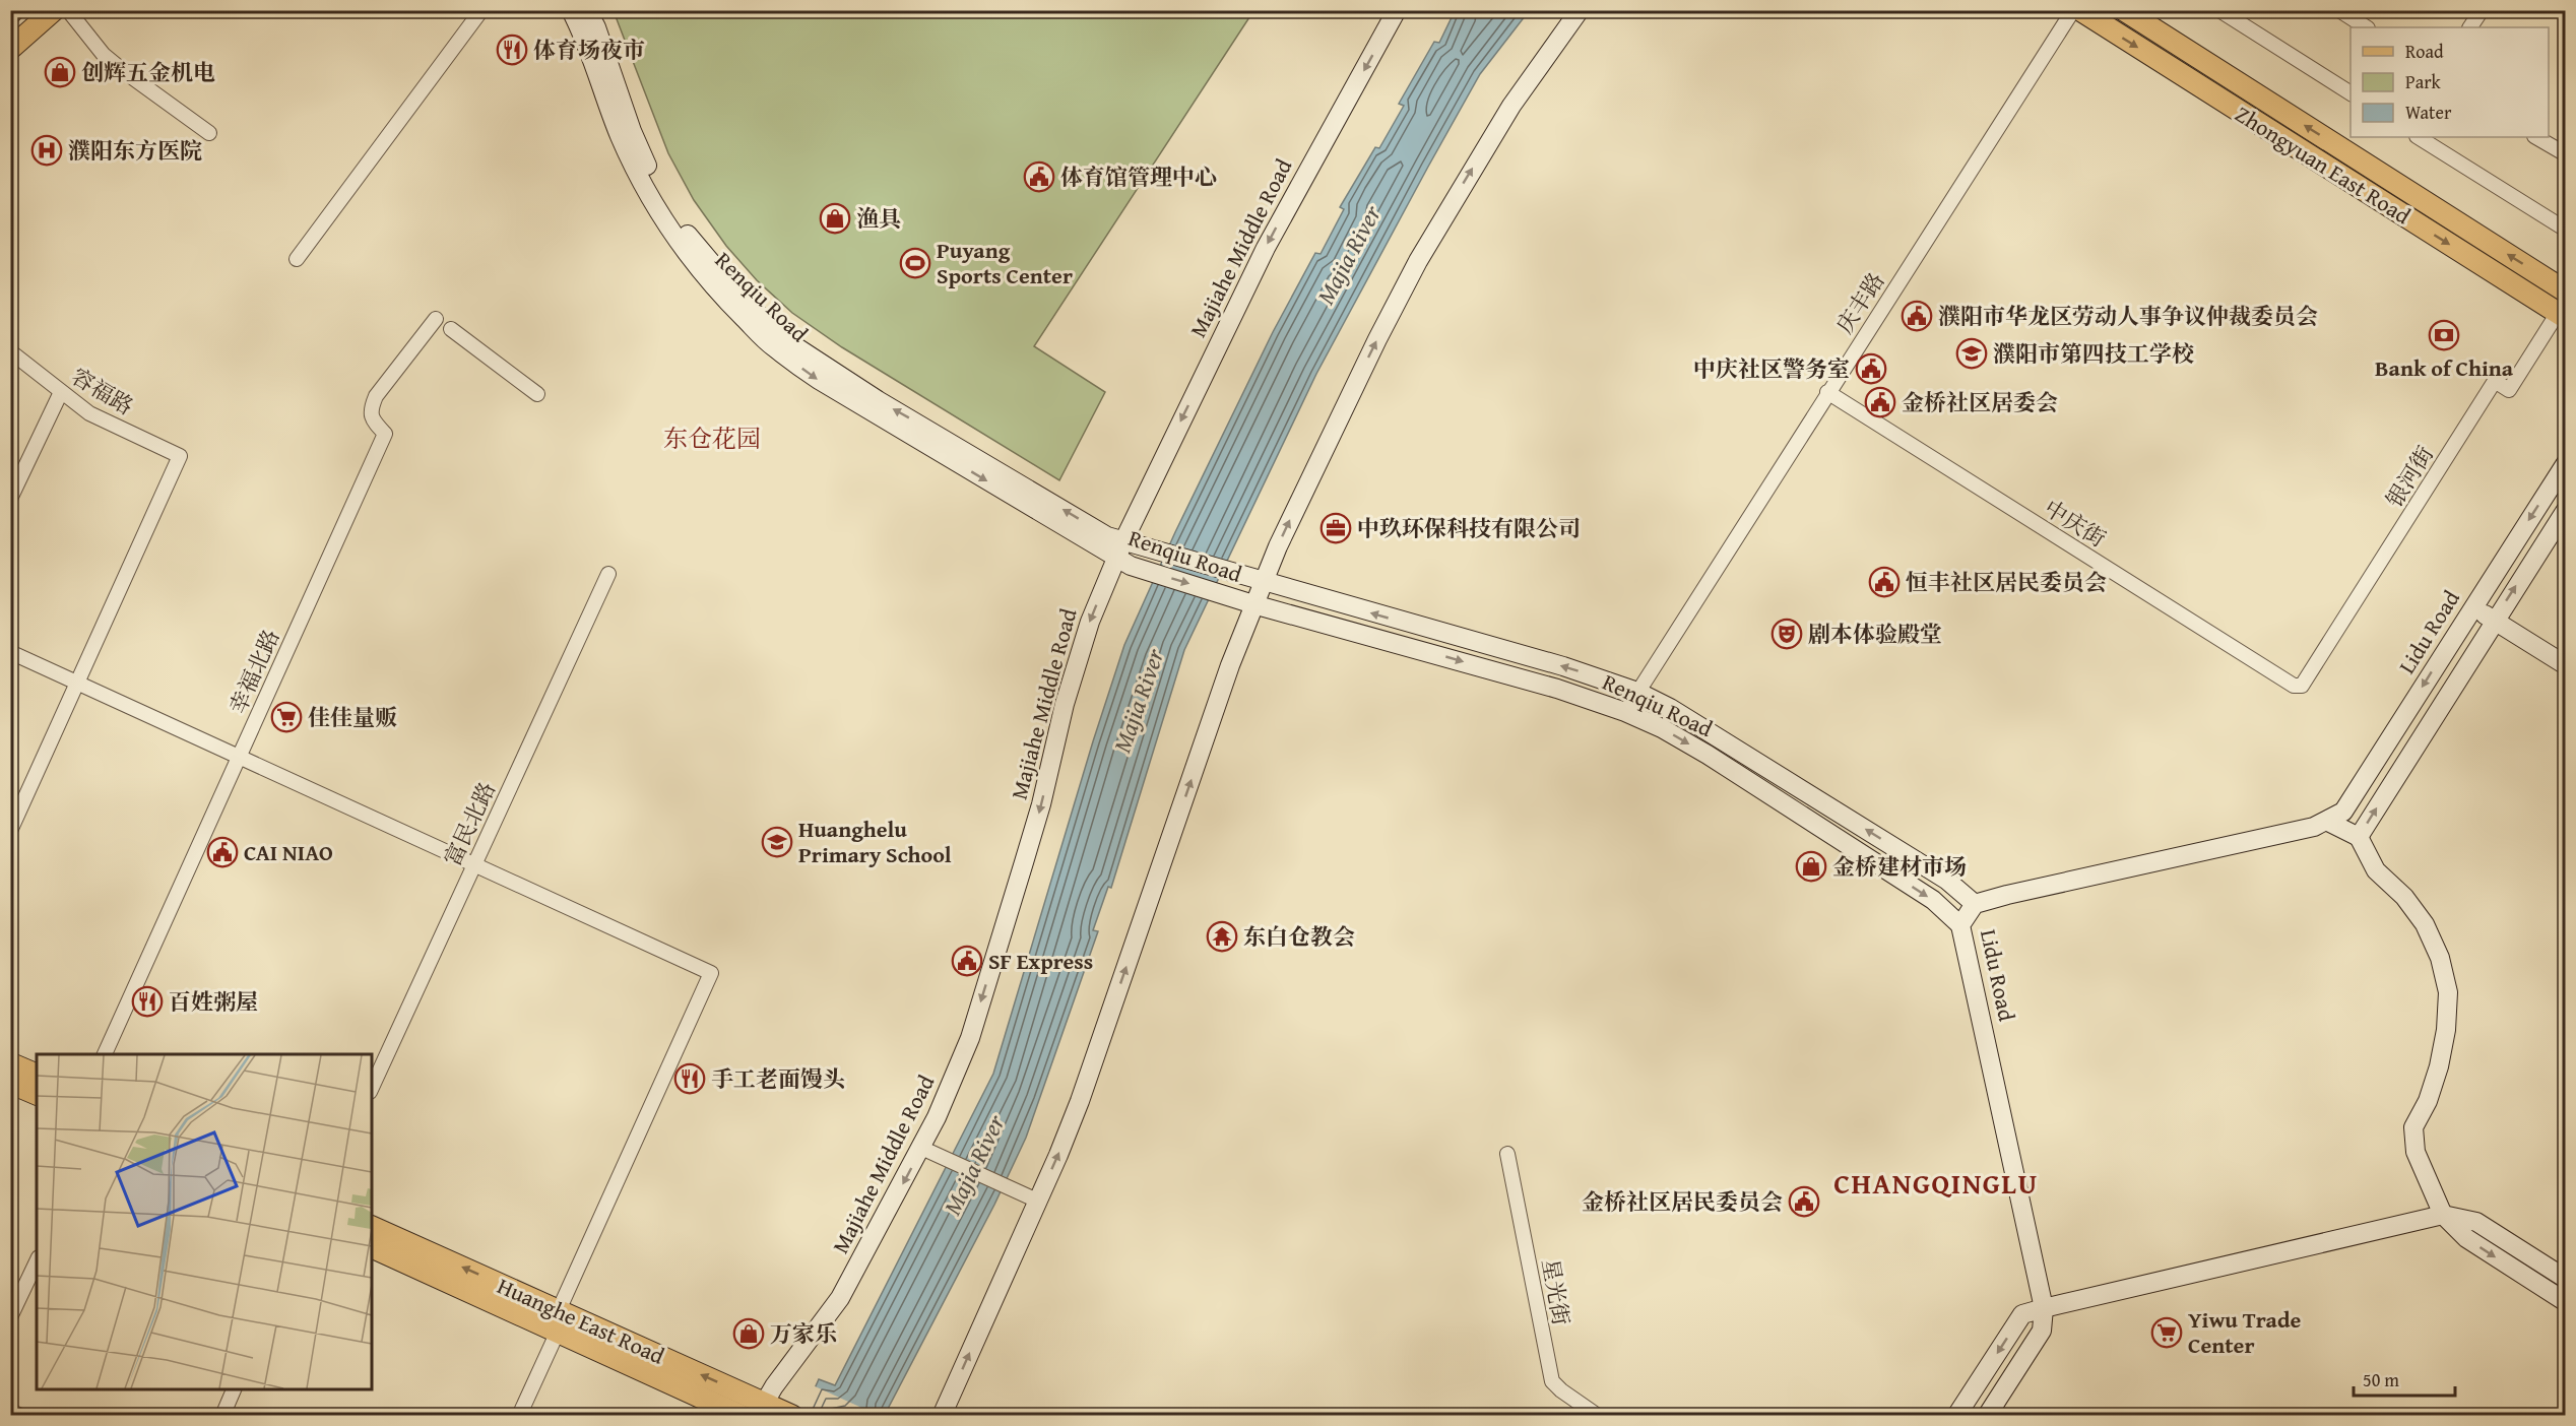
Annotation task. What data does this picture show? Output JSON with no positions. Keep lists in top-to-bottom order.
{
  "streets": {
    "main road": ["Zhongyuan East Road", "Huanghe East Road"],
    "street": [
      "Majiahe Middle Road",
      "Renqiu Road",
      "庆丰路",
      "容福路",
      "银河街",
      "中庆街",
      "Lidu Road",
      "幸福北路",
      "富民北路",
      "星光街"
    ]
  },
  "crossings": [
    ["Zhongyuan East Road", "银河街"],
    ["Majiahe Middle Road", "Renqiu Road"],
    ["Majiahe Middle Road", "Huanghe East Road"],
    ["Renqiu Road", "庆丰路"],
    ["Renqiu Road", "Lidu Road"],
    ["庆丰路", "中庆街"],
    ["银河街", "中庆街"]
  ],
  "districts": ["东仓花园", "CHANGQINGLU"],
  "water": ["Majia River"],
  "places": {
    "restaurant": ["体育场夜市", "百姓粥屋", "手工老面馒头"],
    "shop": [
      "创辉五金机电",
      "渔具",
      "金桥建材市场",
      "万家乐"
    ],
    "hospital": ["濮阳东方医院"],
    "public building": [
      "体育馆管理中心",
      "濮阳市华龙区劳动人事争议仲裁委员会",
      "中庆社区警务室",
      "金桥社区居委会",
      "恒丰社区居民委员会",
      "CAI NIAO",
      "SF Express",
      "金桥社区居民委员会"
    ],
    "sports": ["Puyang Sports Center"],
    "bank": ["Bank of China"],
    "school or university": ["濮阳市第四技工学校", "Huanghelu Primary School"],
    "office": ["中玖环保科技有限公司"],
    "theatre": ["剧本体验殿堂"],
    "supermarket": ["佳佳量贩", "Yiwu Trade Center"],
    "temple": ["东白仓教会"]
  },
  "legend": ["Road", "Park", "Water"],
  "scale_bar": "50 m"
}
